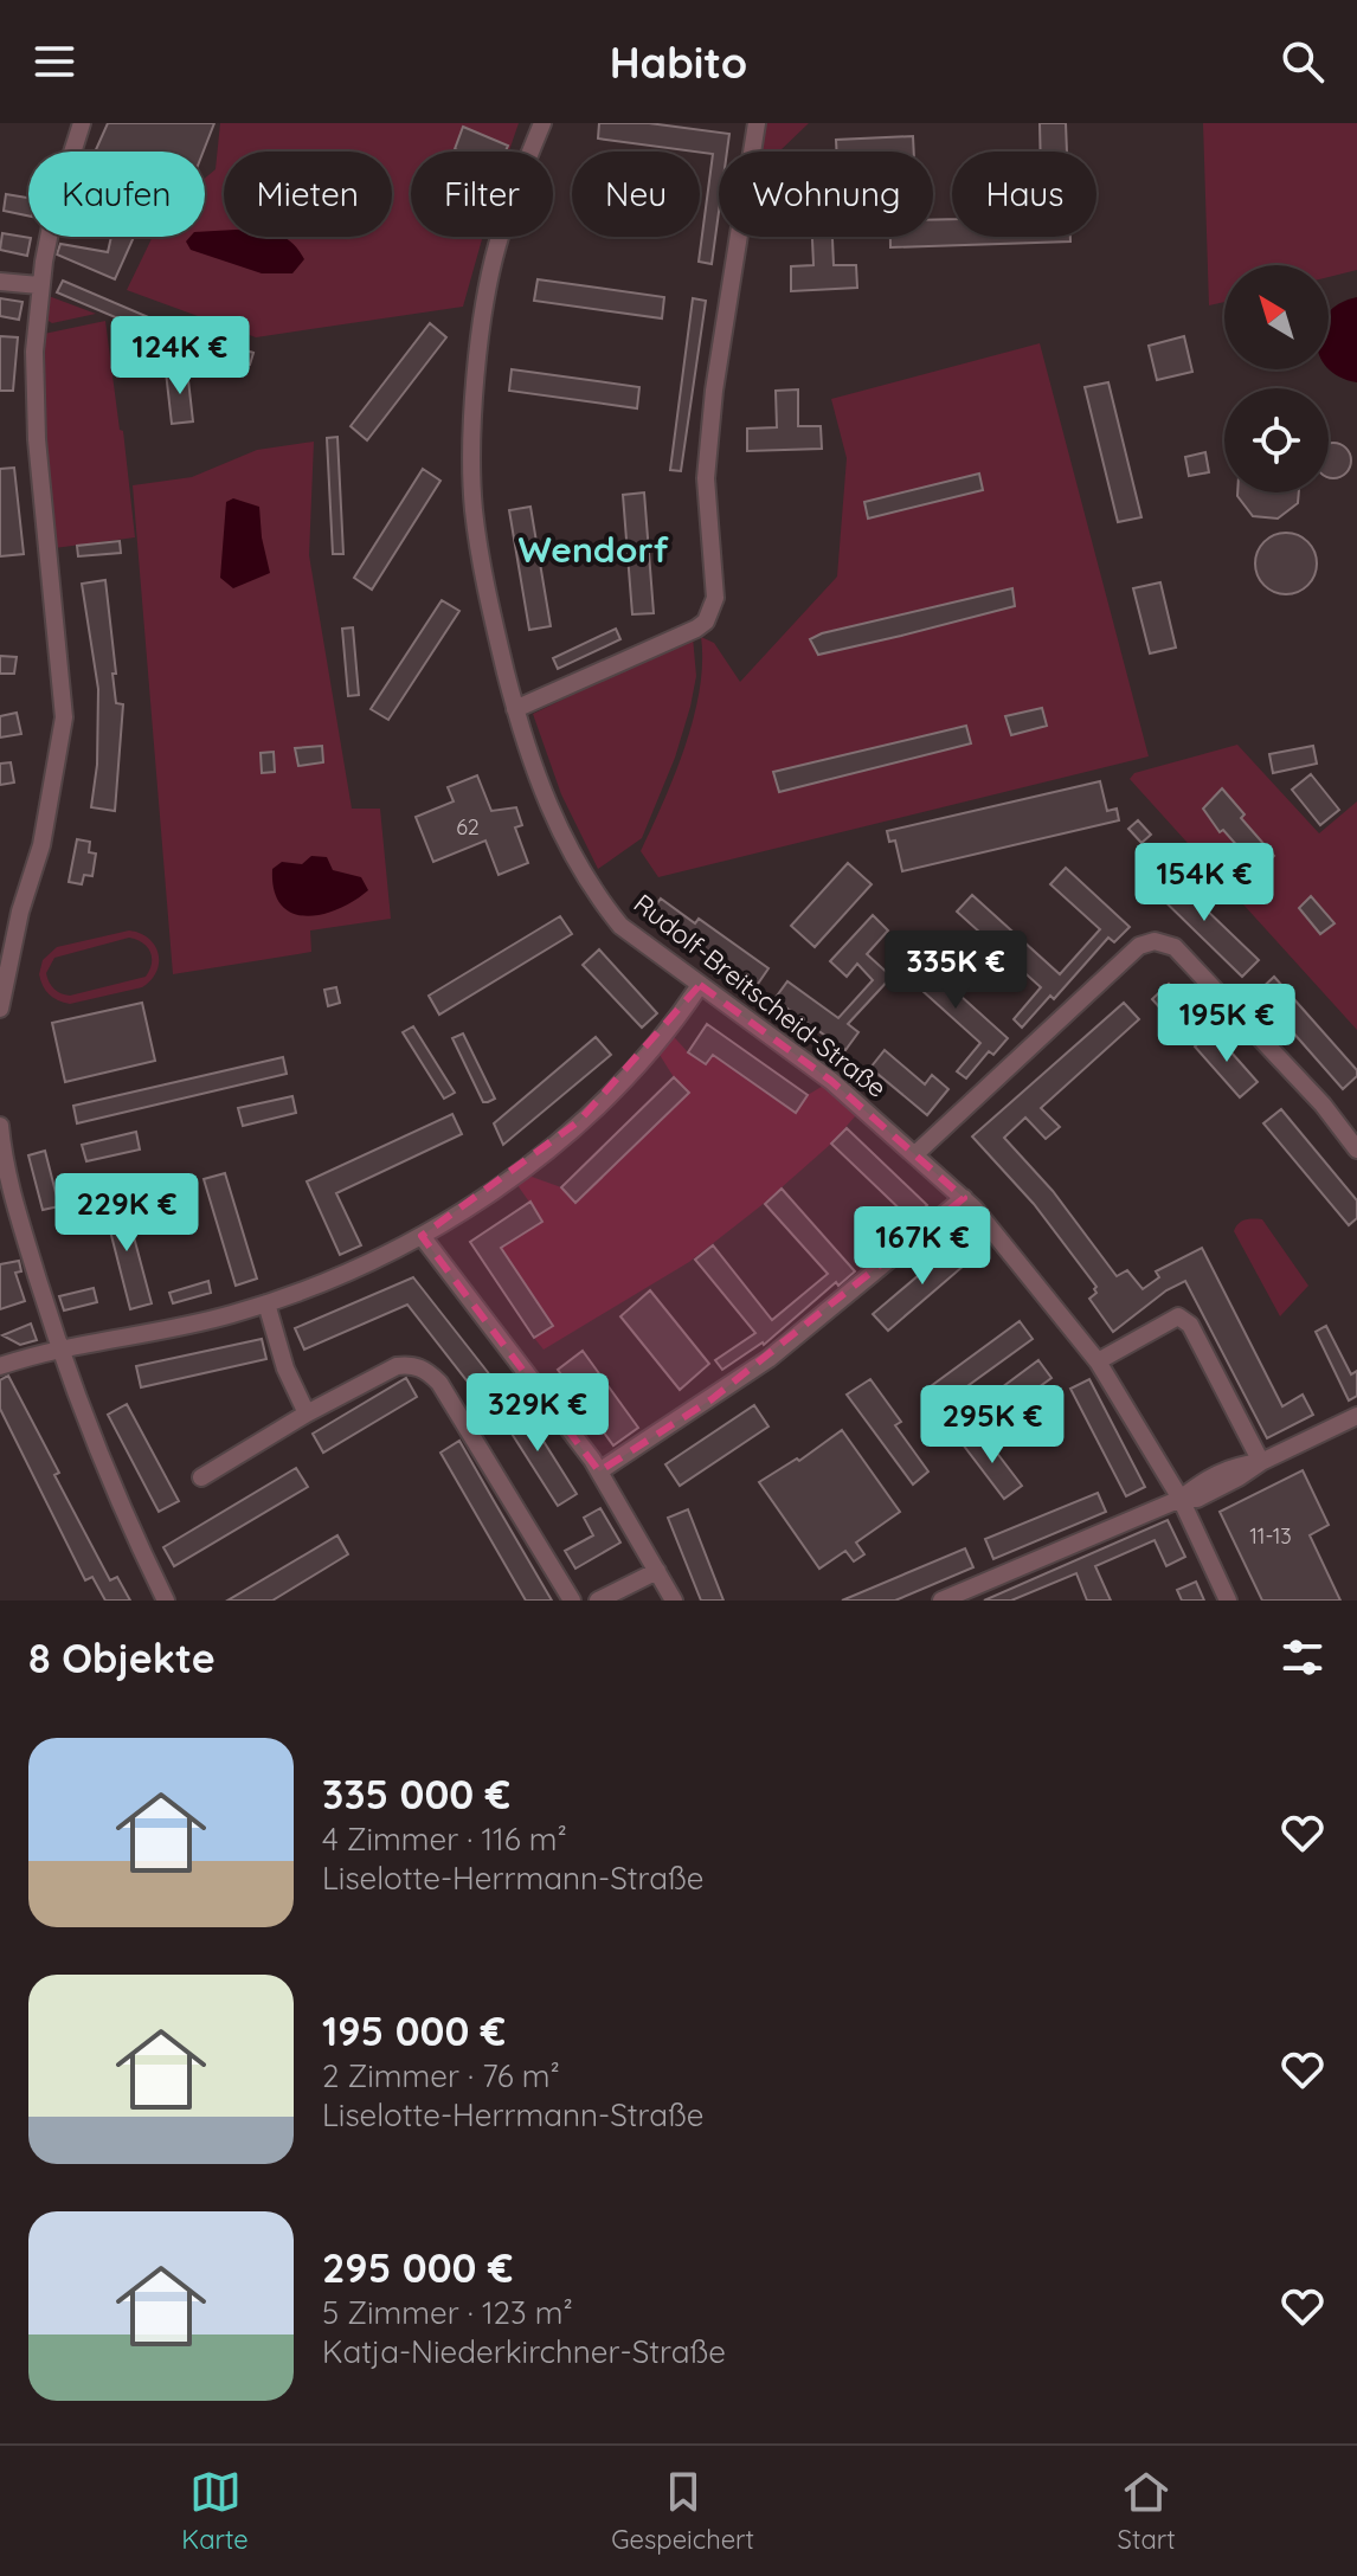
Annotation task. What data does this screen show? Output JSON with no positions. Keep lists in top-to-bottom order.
{
  "streets": {
    "street": ["Rudolf-Breitscheid-Straße"]
  },
  "districts": ["Wendorf"],
  "house_numbers": ["62", "11-13"],
  "north": "top left",
  "page": {
    "header": "Habito",
    "chip": [
      "Kaufen",
      "Mieten",
      "Filter",
      "Neu",
      "Wohnung",
      "Haus"
    ],
    "price": [
      "124K €",
      "154K €",
      "335K €",
      "195K €",
      "229K €",
      "167K €",
      "329K €",
      "295K €"
    ],
    "heading": "8 Objekte",
    "list": [
      {
        "name": "335 000 €",
        "note": "4 Zimmer · 116 m² · Liselotte-Herrmann-Straße"
      },
      {
        "name": "195 000 €",
        "note": "2 Zimmer · 76 m² · Liselotte-Herrmann-Straße"
      },
      {
        "name": "295 000 €",
        "note": "5 Zimmer · 123 m² · Katja-Niederkirchner-Straße"
      }
    ],
    "tabs": ["Karte", "Gespeichert", "Start"]
  }
}
